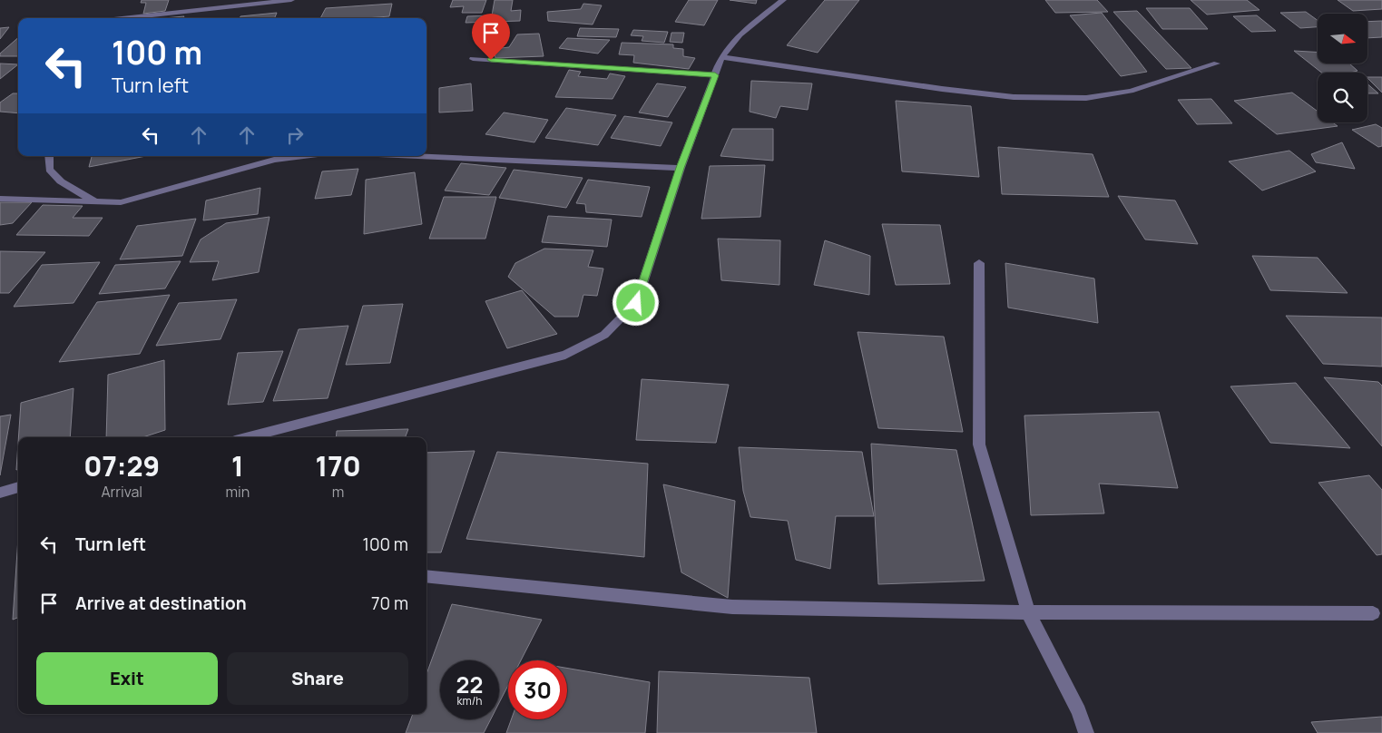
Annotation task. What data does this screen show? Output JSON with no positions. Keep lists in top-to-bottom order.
{
  "north": "right",
  "page": {
    "turn": ["100 m", "Turn left"],
    "eta": [
      "07:29",
      "Arrival",
      "1",
      "min",
      "170",
      "m"
    ],
    "list": [
      {
        "name": "Turn left",
        "value": "100 m"
      },
      {
        "name": "Arrive at destination",
        "value": "70 m"
      }
    ],
    "buttons": ["Exit", "Share"],
    "speed": "22 km/h",
    "limit": "30"
  }
}
